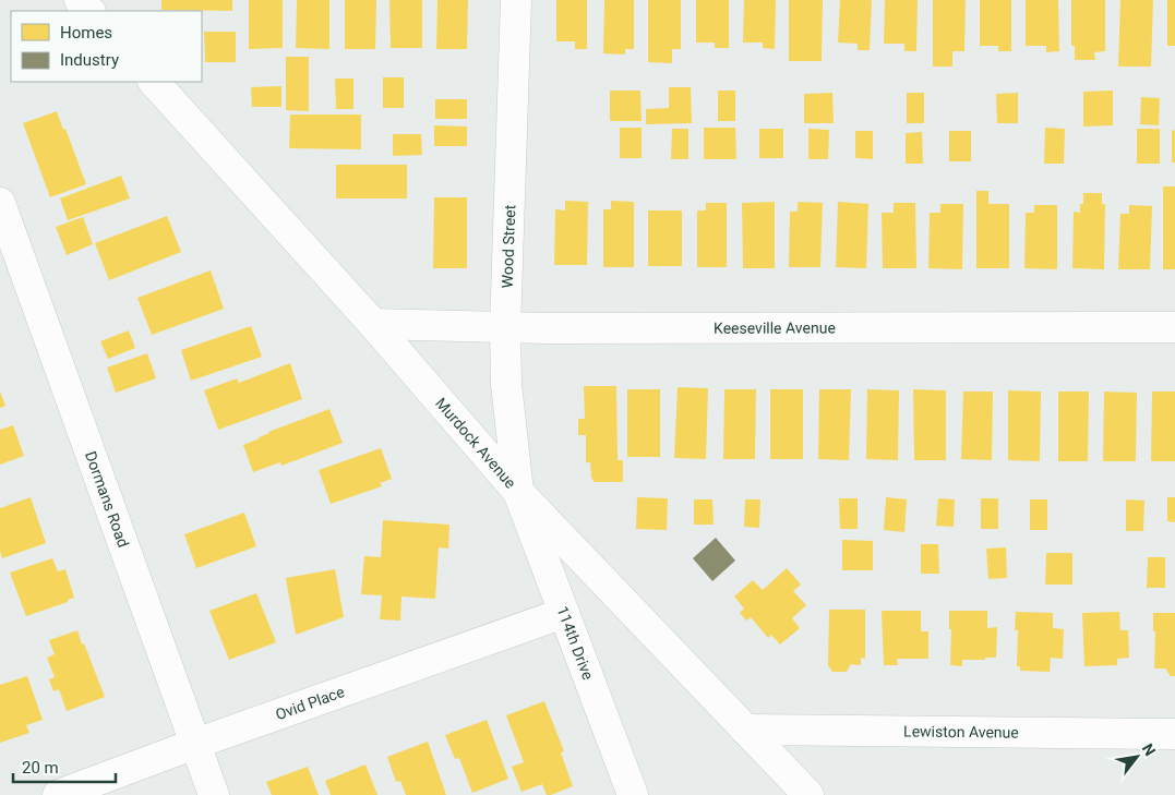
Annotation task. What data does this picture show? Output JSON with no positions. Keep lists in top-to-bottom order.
{
  "streets": {
    "street": [
      "Wood Street",
      "Keeseville Avenue",
      "Murdock Avenue",
      "Dormans Road",
      "114th Drive",
      "Ovid Place",
      "Lewiston Avenue"
    ]
  },
  "crossings": [
    ["Wood Street", "Keeseville Avenue"],
    ["Wood Street", "Murdock Avenue"],
    ["Wood Street", "114th Drive"],
    ["Keeseville Avenue", "Murdock Avenue"],
    ["Murdock Avenue", "114th Drive"],
    ["Murdock Avenue", "Lewiston Avenue"],
    ["Dormans Road", "Ovid Place"],
    ["114th Drive", "Ovid Place"]
  ],
  "legend": ["Homes", "Industry"],
  "scale_bar": "20 m",
  "north": "top right"
}
